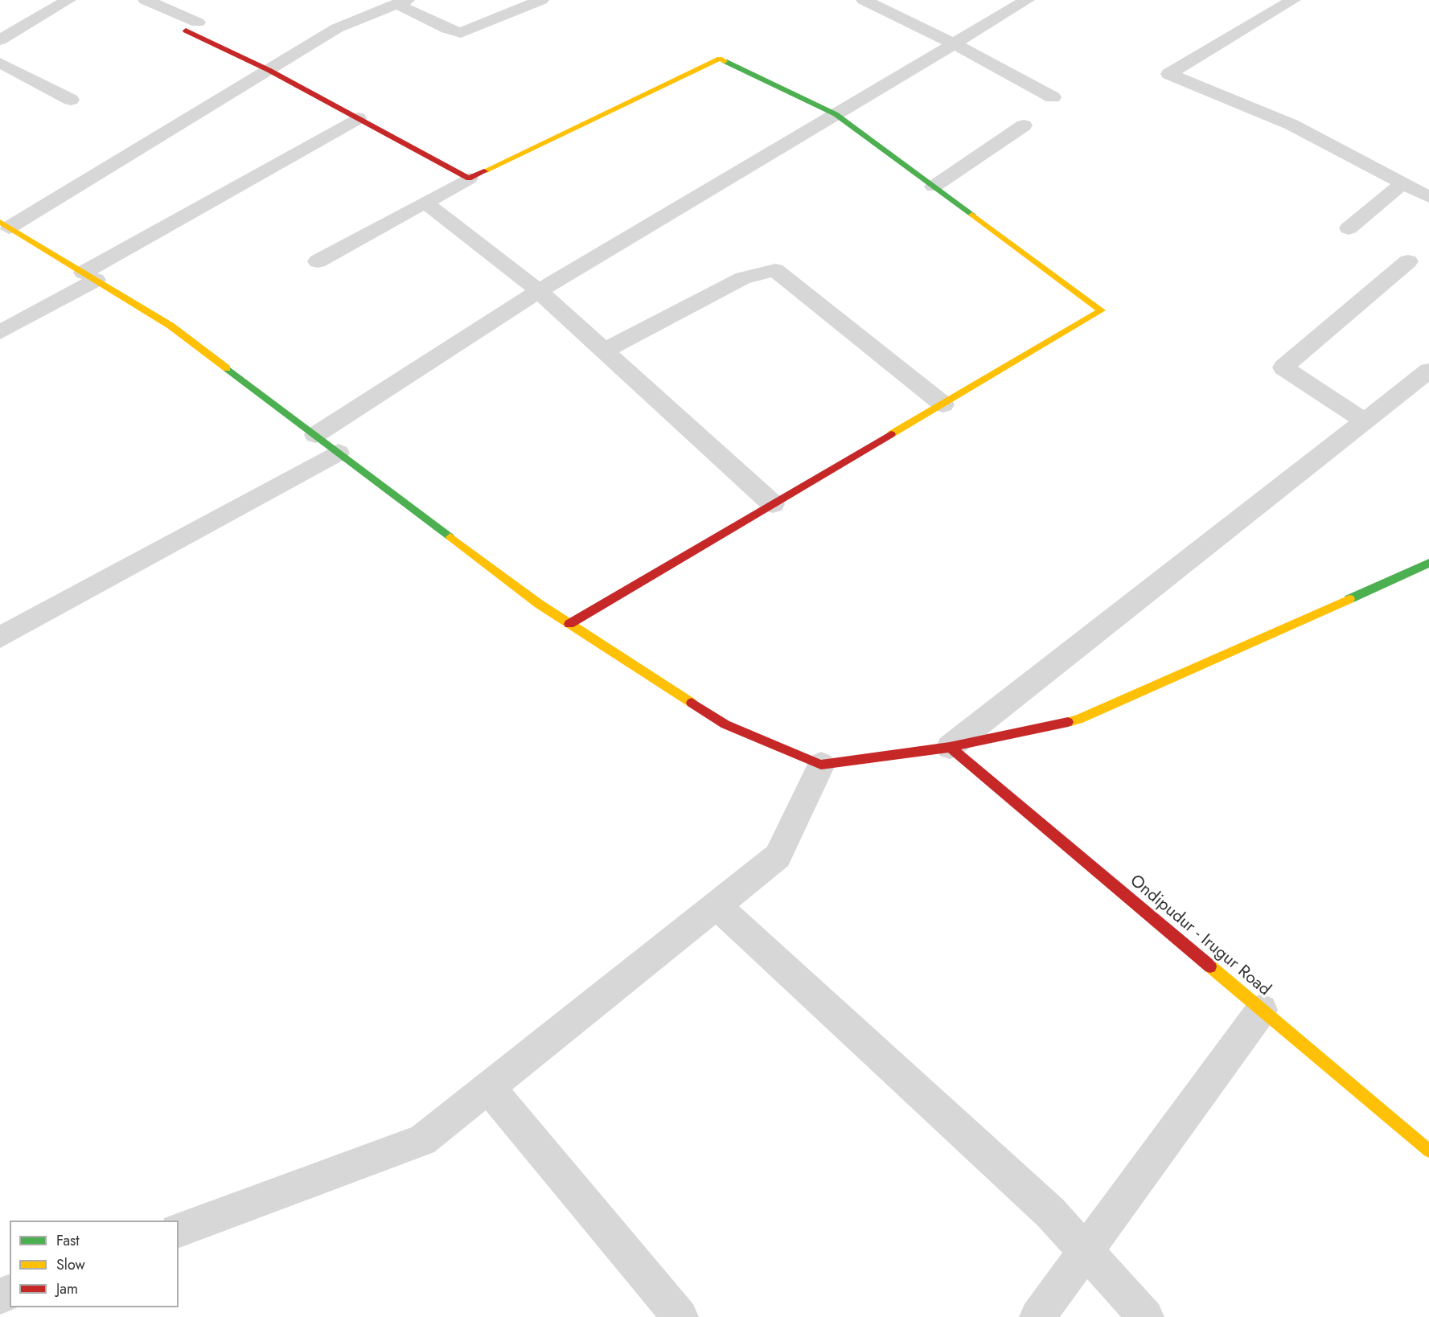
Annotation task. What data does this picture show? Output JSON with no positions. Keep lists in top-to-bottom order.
{
  "streets": {
    "street": ["Ondipudur - Irugur Road"]
  },
  "legend": ["Fast", "Slow", "Jam"]
}
